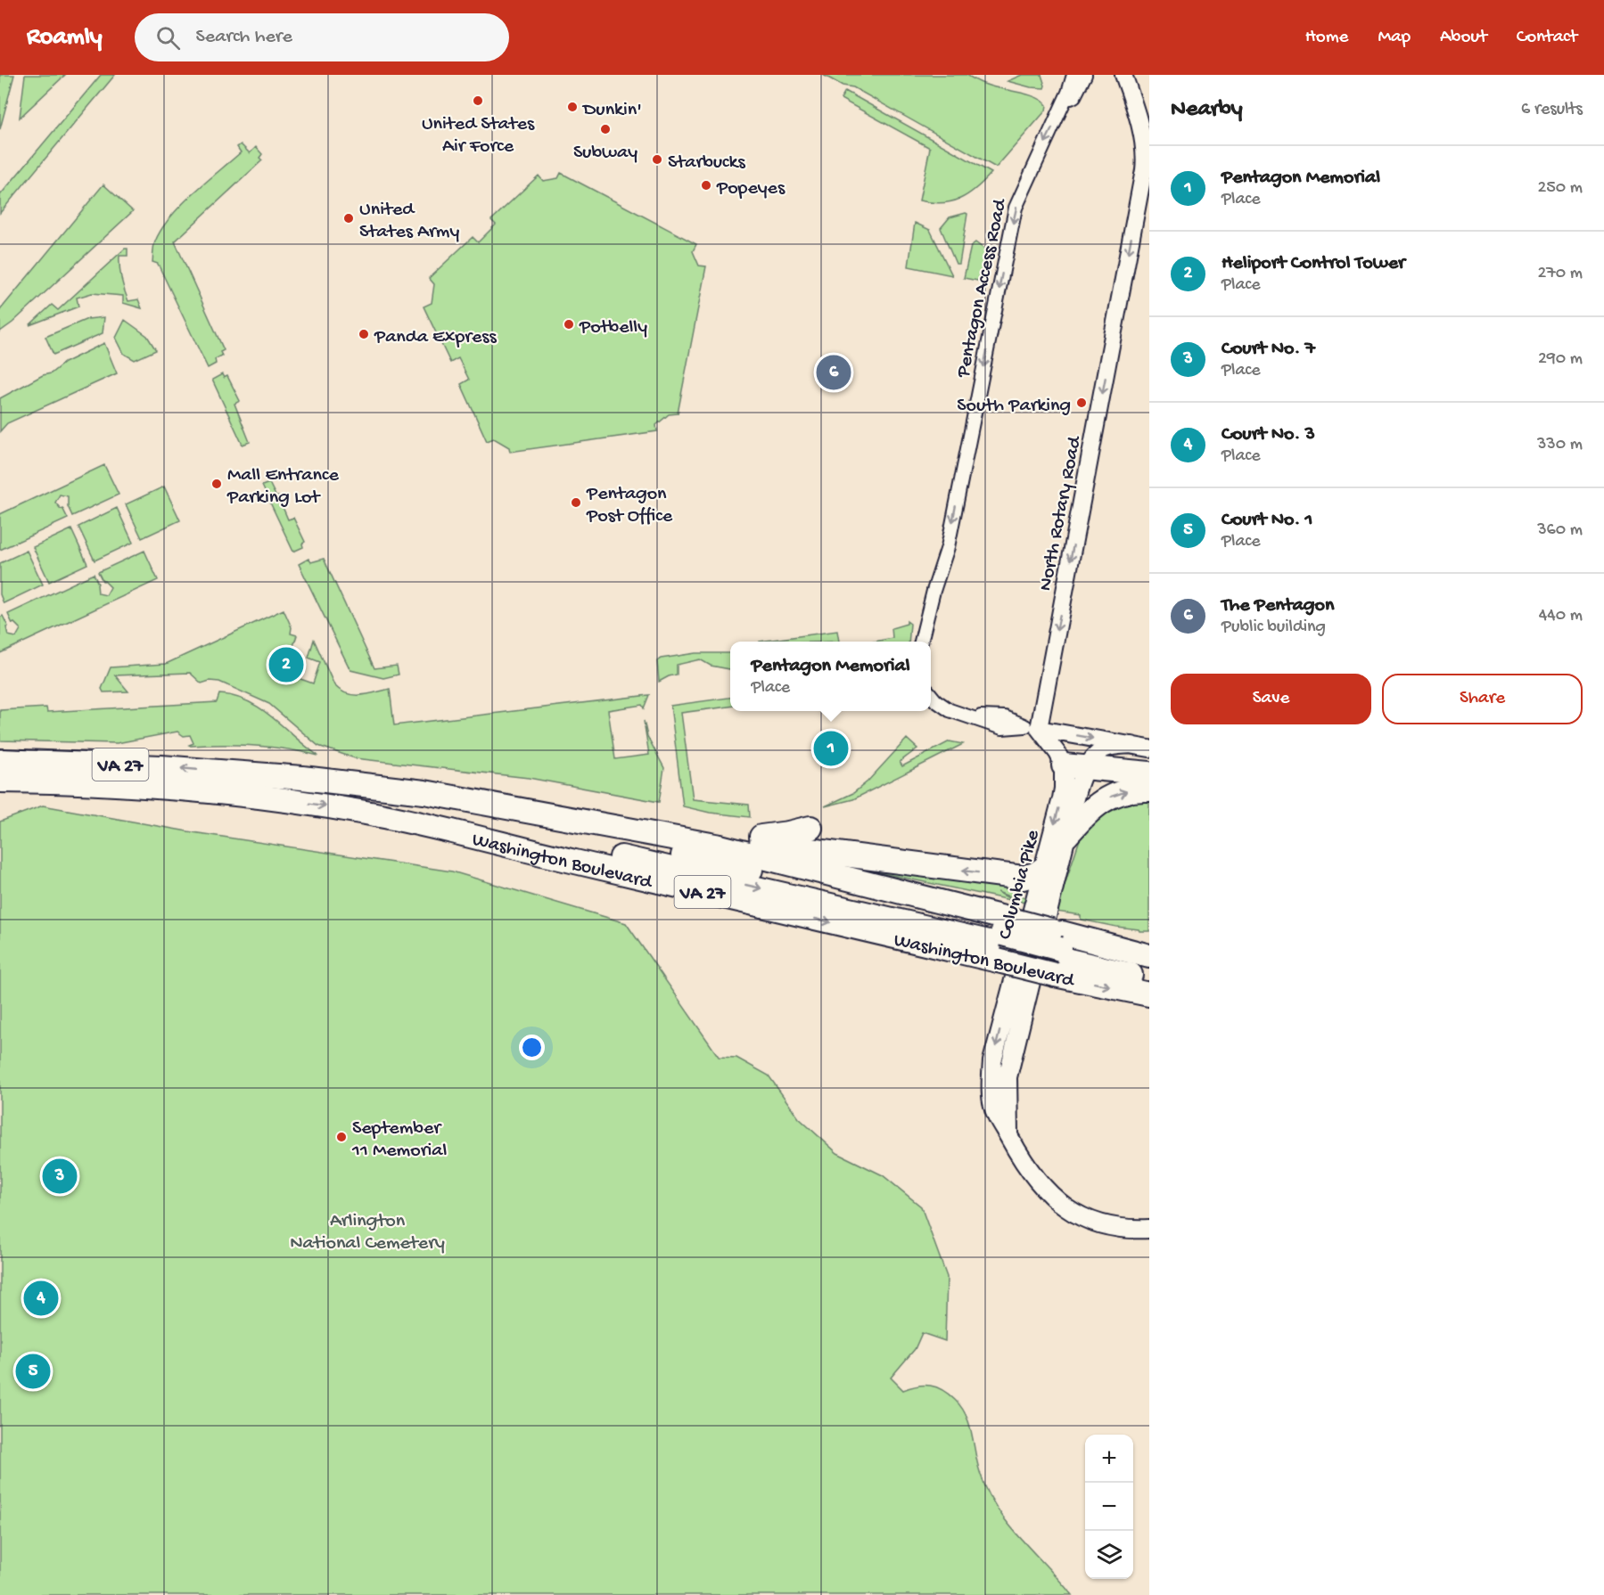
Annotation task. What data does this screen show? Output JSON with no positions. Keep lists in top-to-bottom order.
{
  "streets": {
    "highway": ["VA 27", "Washington Boulevard"],
    "main road": ["Columbia Pike"],
    "street": ["Pentagon Access Road", "North Rotary Road"]
  },
  "one_way": ["Pentagon Access Road", "North Rotary Road", "Columbia Pike"],
  "parks": ["Arlington National Cemetery"],
  "places": [
    "United States Air Force",
    "Dunkin'",
    "Subway",
    "Starbucks",
    "Popeyes",
    "United States Army",
    "Potbelly",
    "Panda Express",
    "South Parking",
    "Mall Entrance Parking Lot",
    "Pentagon Post Office",
    "September 11 Memorial"
  ],
  "page": {
    "header": "Roamly",
    "search": "Search here",
    "nav": [
      "Home",
      "Map",
      "About",
      "Contact"
    ],
    "heading": ["Nearby", "6 results"],
    "list": [
      {
        "mark": "1",
        "name": "Pentagon Memorial",
        "note": "Place",
        "value": "250 m"
      },
      {
        "mark": "2",
        "name": "Heliport Control Tower",
        "note": "Place",
        "value": "270 m"
      },
      {
        "mark": "3",
        "name": "Court No. 7",
        "note": "Place",
        "value": "290 m"
      },
      {
        "mark": "4",
        "name": "Court No. 3",
        "note": "Place",
        "value": "330 m"
      },
      {
        "mark": "5",
        "name": "Court No. 1",
        "note": "Place",
        "value": "360 m"
      },
      {
        "mark": "6",
        "name": "The Pentagon",
        "note": "Public building",
        "value": "440 m"
      }
    ],
    "pins": [
      "6",
      "2",
      "1",
      "3",
      "4",
      "5"
    ],
    "popup": ["Pentagon Memorial", "Place"],
    "buttons": ["Save", "Share"],
    "map_buttons": ["+", "−"]
  }
}
